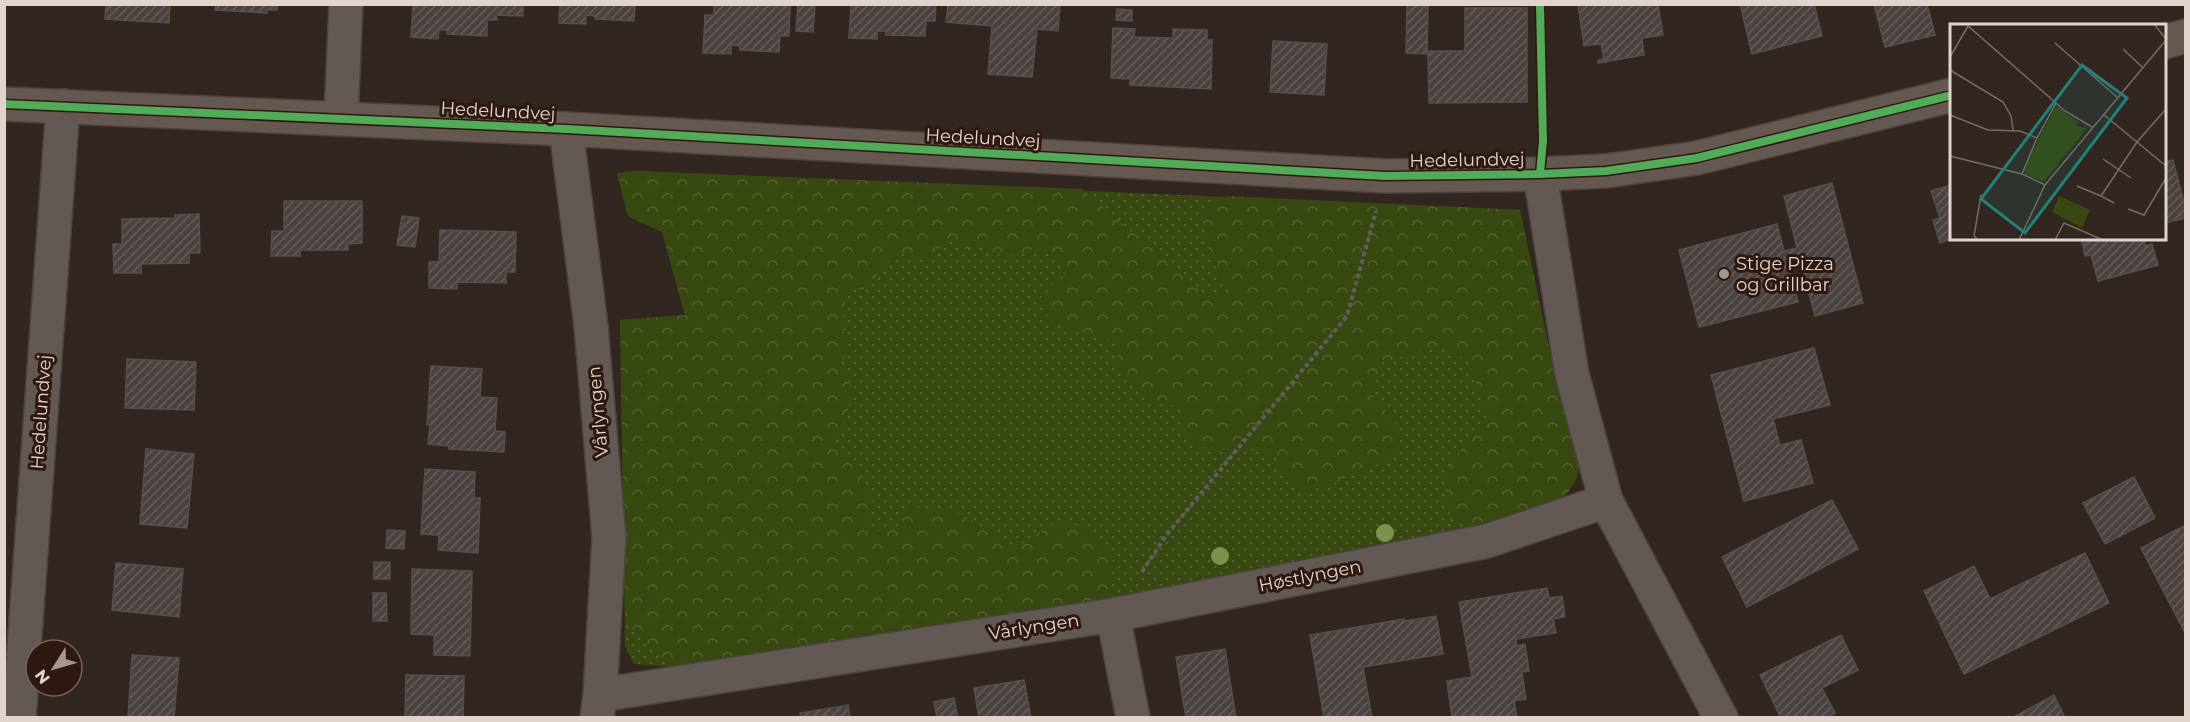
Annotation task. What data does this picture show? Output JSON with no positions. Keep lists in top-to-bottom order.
{
  "streets": {
    "street": ["Hedelundvej", "Vårlyngen", "Høstlyngen"]
  },
  "crossings": [
    ["Hedelundvej", "Vårlyngen"],
    ["Vårlyngen", "Høstlyngen"]
  ],
  "places": ["Stige Pizza og Grillbar"],
  "north": "bottom left"
}
